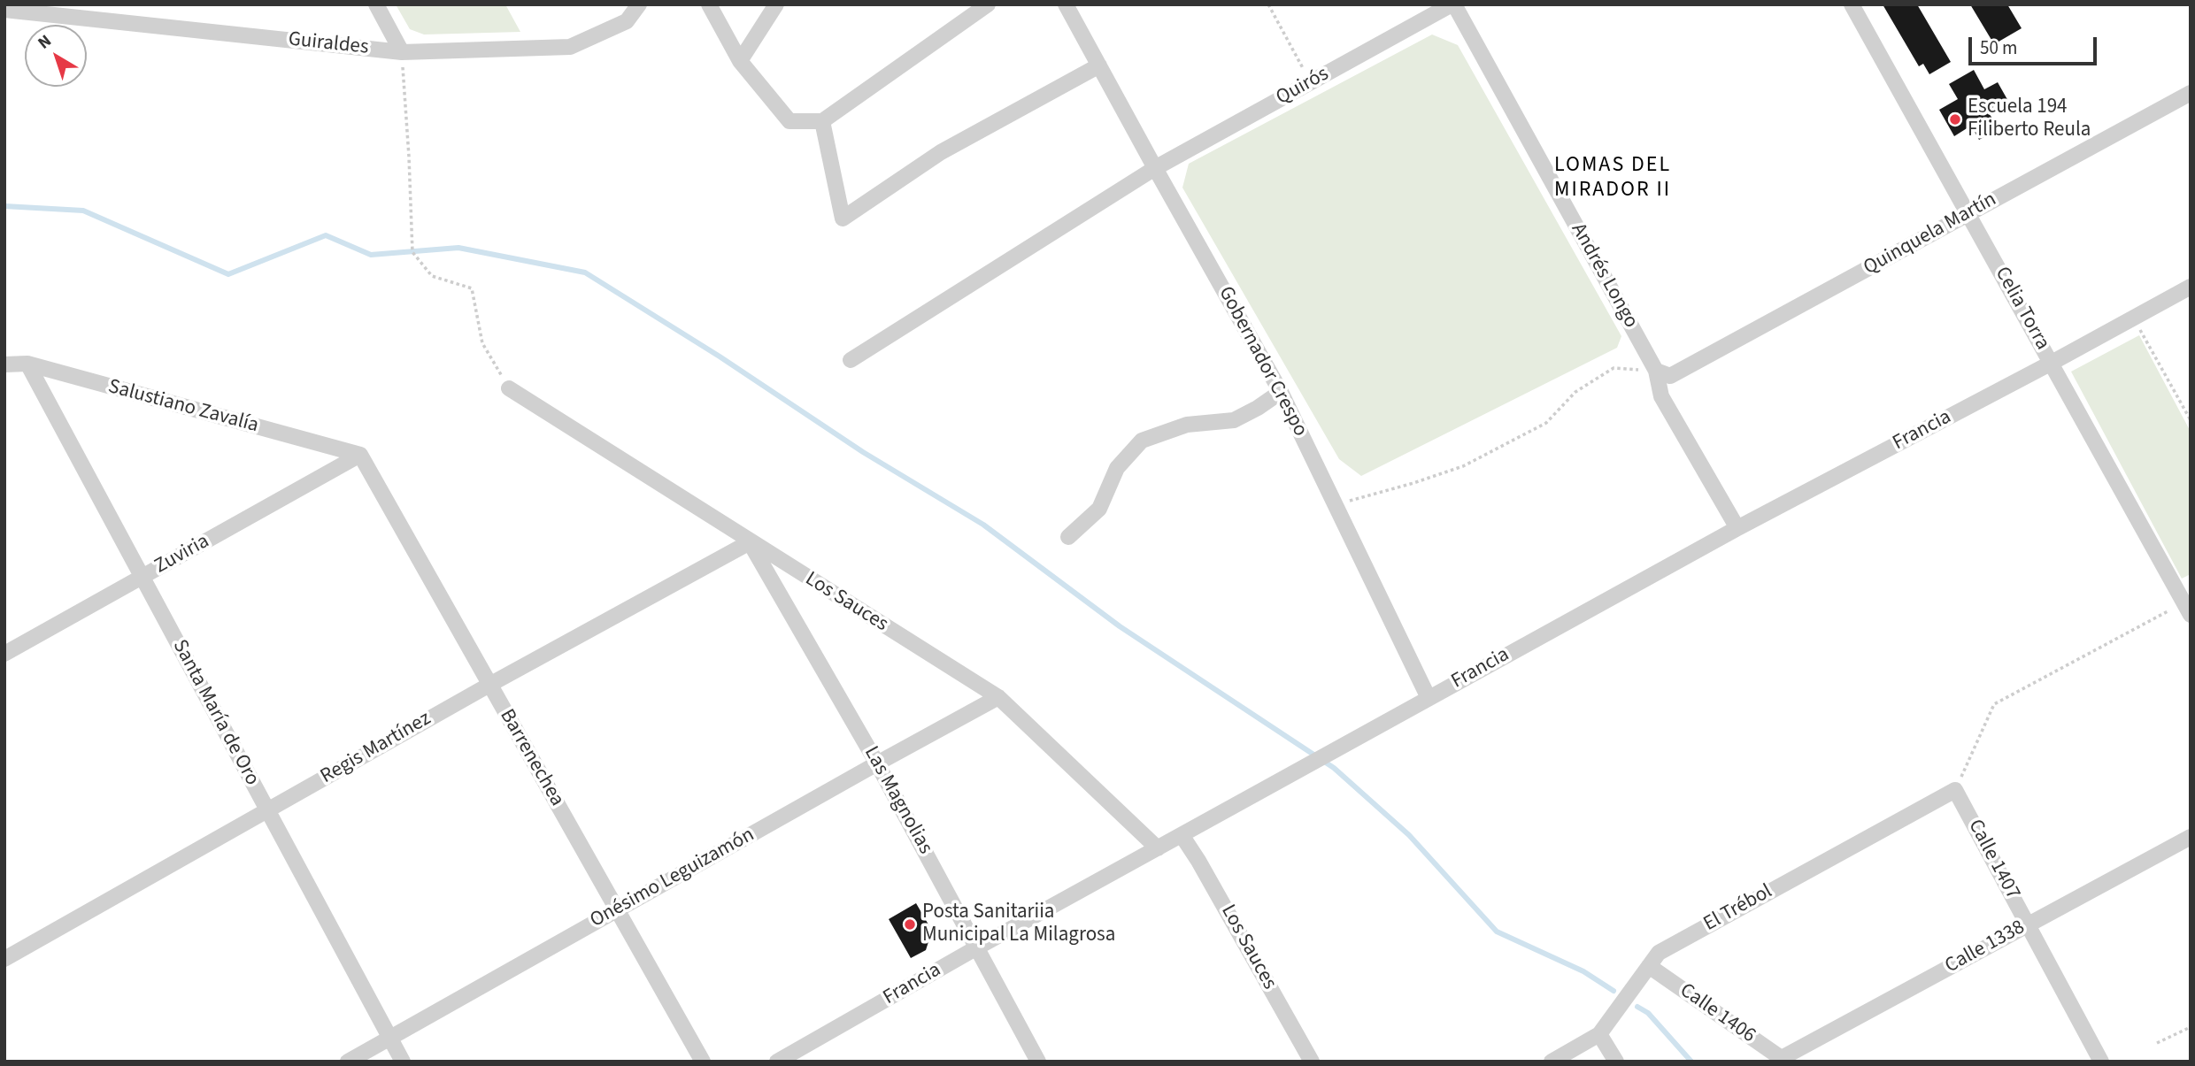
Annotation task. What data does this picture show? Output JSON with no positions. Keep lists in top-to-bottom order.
{
  "streets": {
    "street": [
      "Guiraldes",
      "Quirós",
      "Quinquela Martín",
      "Andrés Longo",
      "Celia Torra",
      "Gobernador Crespo",
      "Salustiano Zavalía",
      "Francia",
      "Zuviria",
      "Los Sauces",
      "Santa María de Oro",
      "Regis Martínez",
      "Barrenechea",
      "Las Magnolias",
      "Calle 1407",
      "Onésimo Leguizamón",
      "El Trébol",
      "Calle 1338",
      "Calle 1406"
    ]
  },
  "crossings": [
    ["Quirós", "Andrés Longo"],
    ["Quirós", "Gobernador Crespo"],
    ["Quinquela Martín", "Andrés Longo"],
    ["Quinquela Martín", "Celia Torra"],
    ["Andrés Longo", "Francia"],
    ["Celia Torra", "Francia"],
    ["Gobernador Crespo", "Francia"],
    ["Salustiano Zavalía", "Zuviria"],
    ["Salustiano Zavalía", "Santa María de Oro"],
    ["Salustiano Zavalía", "Barrenechea"],
    ["Francia", "Los Sauces"],
    ["Francia", "Las Magnolias"],
    ["Zuviria", "Santa María de Oro"],
    ["Zuviria", "Barrenechea"],
    ["Los Sauces", "Regis Martínez"],
    ["Los Sauces", "Las Magnolias"],
    ["Los Sauces", "Onésimo Leguizamón"],
    ["Santa María de Oro", "Regis Martínez"],
    ["Santa María de Oro", "Onésimo Leguizamón"],
    ["Regis Martínez", "Barrenechea"],
    ["Regis Martínez", "Las Magnolias"],
    ["Barrenechea", "Onésimo Leguizamón"],
    ["Las Magnolias", "Onésimo Leguizamón"],
    ["Calle 1407", "El Trébol"],
    ["Calle 1407", "Calle 1338"],
    ["El Trébol", "Calle 1406"],
    ["Calle 1338", "Calle 1406"]
  ],
  "districts": ["LOMAS DEL MIRADOR II"],
  "places": ["Escuela 194 Filiberto Reula", "Posta Sanitariia Municipal La Milagrosa"],
  "scale_bar": "50 m",
  "north": "top left"
}
